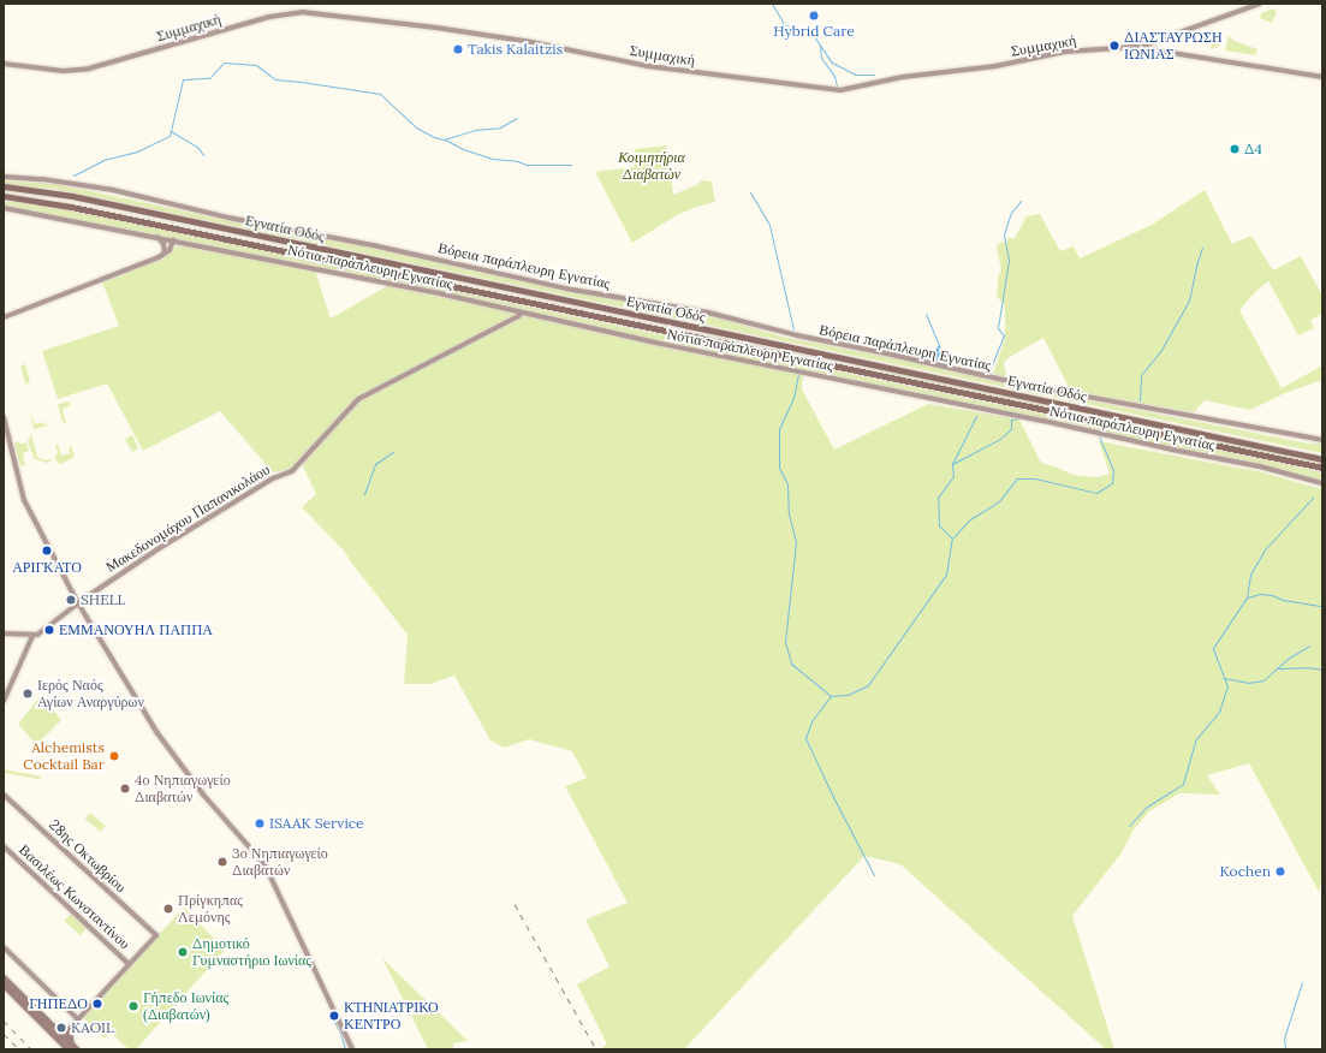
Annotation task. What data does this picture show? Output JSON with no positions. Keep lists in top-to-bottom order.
{
  "streets": {
    "highway": ["Εγνατία Οδός"],
    "street": [
      "Συμμαχική",
      "Βόρεια παράπλευρη Εγνατίας",
      "Νότια παράπλευρη Εγνατίας",
      "Μακεδονομάχου Παπανικολάου",
      "28ης Οκτωβρίου",
      "Βασιλέως Κωνσταντίνου"
    ]
  },
  "crossings": [
    ["Νότια παράπλευρη Εγνατίας", "Μακεδονομάχου Παπανικολάου"],
    ["28ης Οκτωβρίου", "Βασιλέως Κωνσταντίνου"]
  ],
  "parks": ["Κοιμητήρια Διαβατών"],
  "places": [
    "Hybrid Care",
    "ΔΙΑΣΤΑΥΡΩΣΗ ΙΩΝΙΑΣ",
    "Takis Kalaitzis",
    "Δ4",
    "ΑΡΙΓΚΑΤΟ",
    "SHELL",
    "ΕΜΜΑΝΟΥΗΛ ΠΑΠΠΑ",
    "Ιερός Ναός Αγίων Αναργύρων",
    "Alchemists Cocktail Bar",
    "4ο Νηπιαγωγείο Διαβατών",
    "ISAAK Service",
    "3ο Νηπιαγωγείο Διαβατών",
    "Kochen",
    "Πρίγκηπας Λεμόνης",
    "Δημοτικό Γυμναστήριο Ιωνίας",
    "ΓΗΠΕΔΟ",
    "Γήπεδο Ιωνίας (Διαβατών)",
    "ΚΤΗΝΙΑΤΡΙΚΟ ΚΕΝΤΡΟ",
    "KAOIL"
  ]
}
